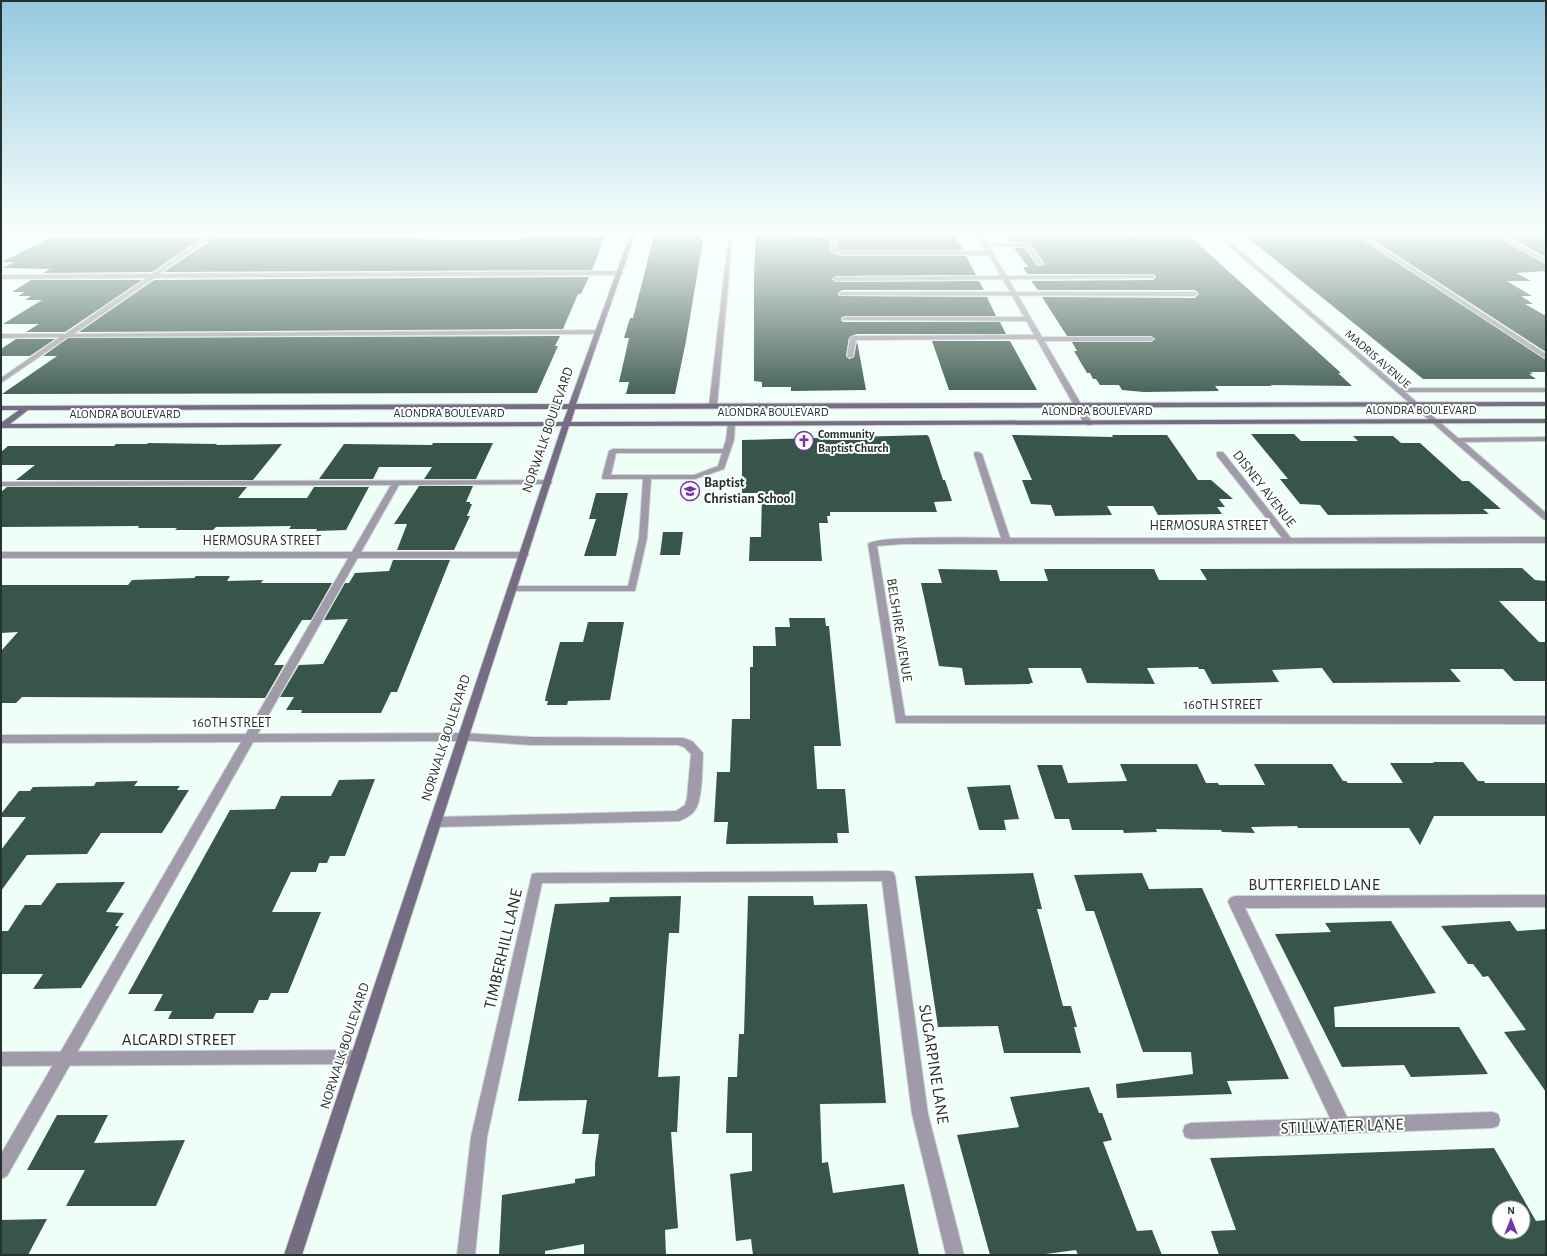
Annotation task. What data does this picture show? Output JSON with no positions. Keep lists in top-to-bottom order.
{
  "streets": {
    "main road": ["ALONDRA BOULEVARD", "NORWALK BOULEVARD"],
    "street": [
      "MADRIS AVENUE",
      "DISNEY AVENUE",
      "HERMOSURA STREET",
      "BELSHIRE AVENUE",
      "160TH STREET",
      "BUTTERFIELD LANE",
      "TIMBERHILL LANE",
      "ALGARDI STREET",
      "SUGARPINE LANE",
      "STILLWATER LANE"
    ]
  },
  "crossings": [
    ["MADRIS AVENUE", "ALONDRA BOULEVARD"],
    ["ALONDRA BOULEVARD", "NORWALK BOULEVARD"],
    ["NORWALK BOULEVARD", "HERMOSURA STREET"],
    ["NORWALK BOULEVARD", "160TH STREET"],
    ["NORWALK BOULEVARD", "ALGARDI STREET"],
    ["DISNEY AVENUE", "HERMOSURA STREET"],
    ["HERMOSURA STREET", "BELSHIRE AVENUE"],
    ["BELSHIRE AVENUE", "160TH STREET"],
    ["BUTTERFIELD LANE", "STILLWATER LANE"],
    ["TIMBERHILL LANE", "SUGARPINE LANE"]
  ],
  "places": {
    "church": ["Community Baptist Church"],
    "school or university": ["Baptist Christian School"]
  },
  "north": "top"
}
